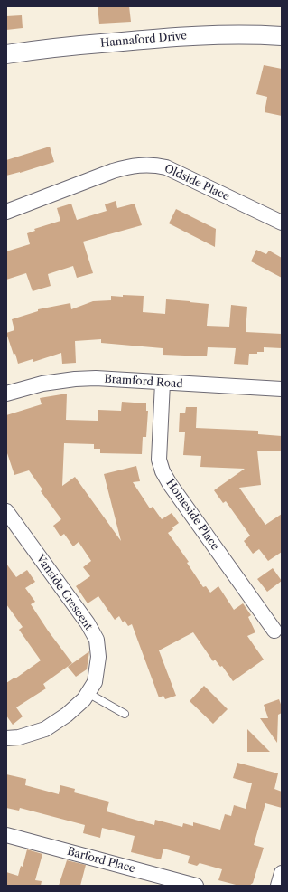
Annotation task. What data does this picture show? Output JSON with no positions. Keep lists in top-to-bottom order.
{
  "streets": {
    "street": [
      "Hannaford Drive",
      "Oldside Place",
      "Bramford Road",
      "Homeside Place",
      "Vanside Crescent",
      "Barford Place"
    ]
  },
  "crossings": [
    ["Bramford Road", "Homeside Place"]
  ]
}
